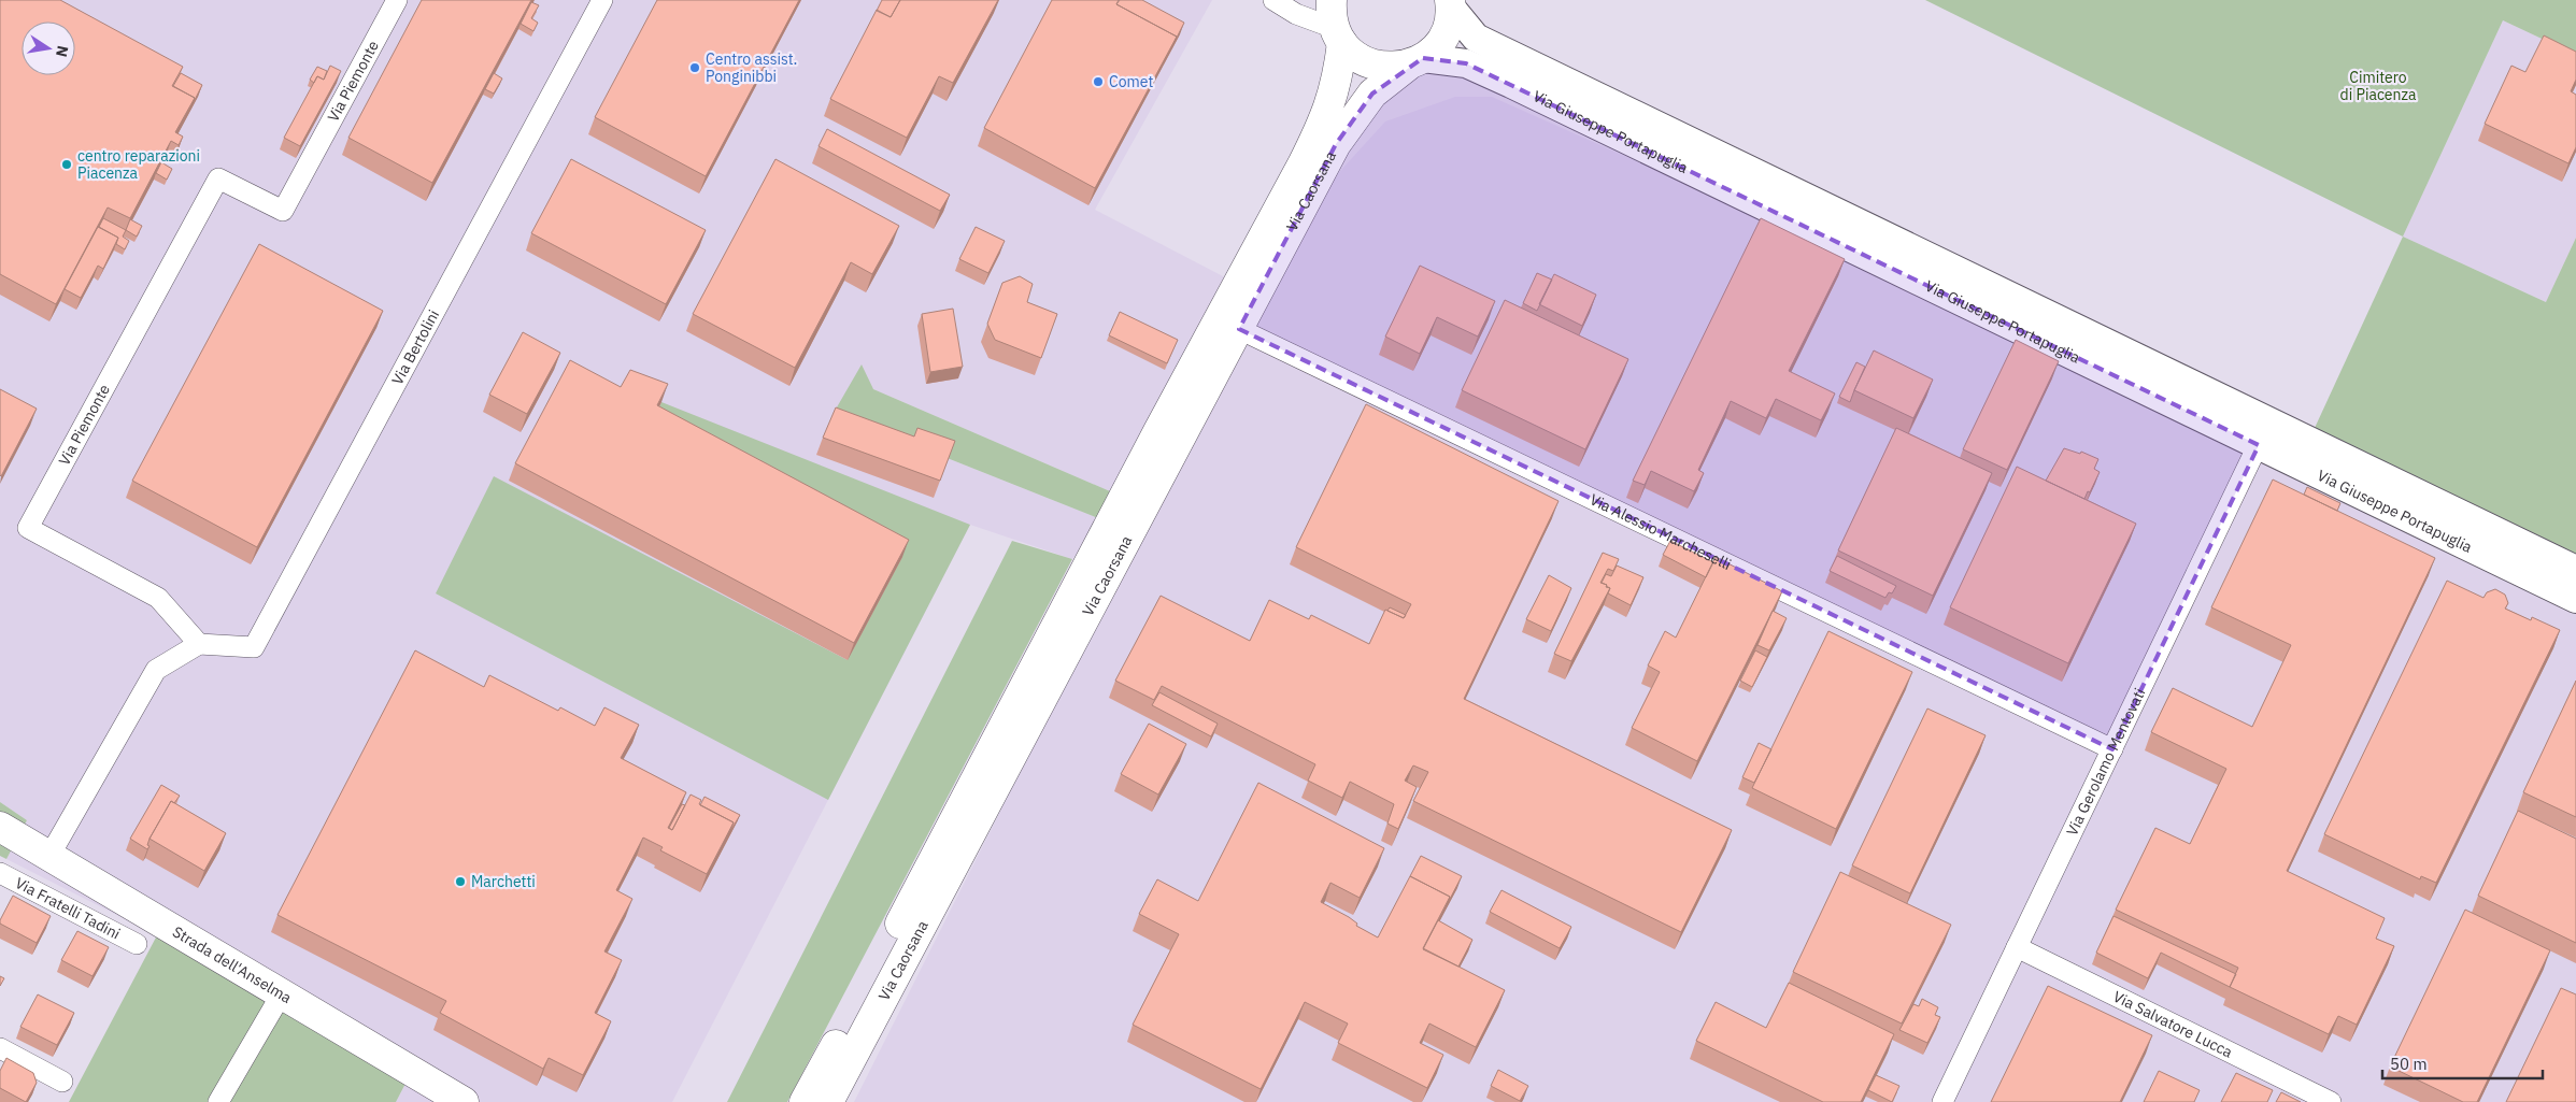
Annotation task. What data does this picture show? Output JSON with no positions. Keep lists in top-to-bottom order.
{
  "streets": {
    "main road": ["Via Giuseppe Portapuglia", "Via Caorsana", "Strada dell'Anselma"],
    "street": [
      "Via Piemonte",
      "Via Bertolini",
      "Via Alessio Marcheselli",
      "Via Gerolamo Mentovati",
      "Via Fratelli Tadini",
      "Via Salvatore Lucca"
    ]
  },
  "crossings": [
    ["Via Piemonte", "Via Bertolini"],
    ["Via Giuseppe Portapuglia", "Via Caorsana"],
    ["Via Giuseppe Portapuglia", "Via Gerolamo Mentovati"],
    ["Via Caorsana", "Via Alessio Marcheselli"],
    ["Via Alessio Marcheselli", "Via Gerolamo Mentovati"],
    ["Via Gerolamo Mentovati", "Via Salvatore Lucca"]
  ],
  "parks": ["Cimitero di Piacenza"],
  "places": [
    "Centro assist. Ponginibbi",
    "Comet",
    "centro reparazioni Piacenza",
    "Marchetti"
  ],
  "scale_bar": "50 m",
  "north": "right"
}
